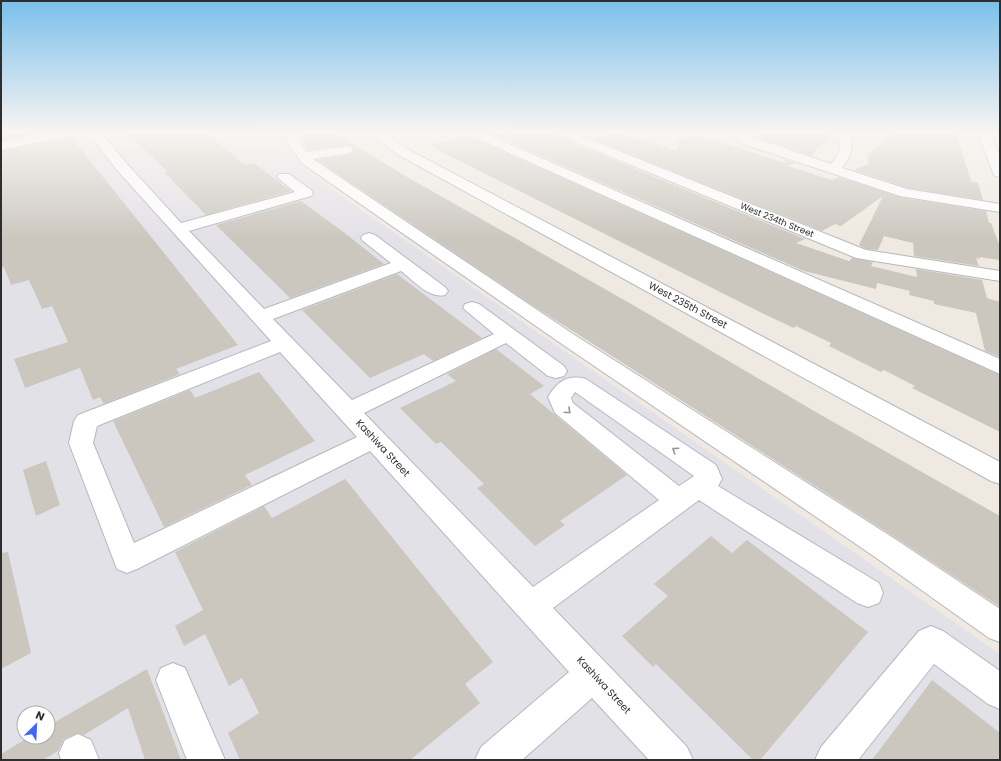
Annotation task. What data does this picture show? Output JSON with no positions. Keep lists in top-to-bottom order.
{
  "streets": {
    "street": ["West 234th Street", "West 235th Street", "Kashiwa Street"]
  },
  "north": "top right"
}
